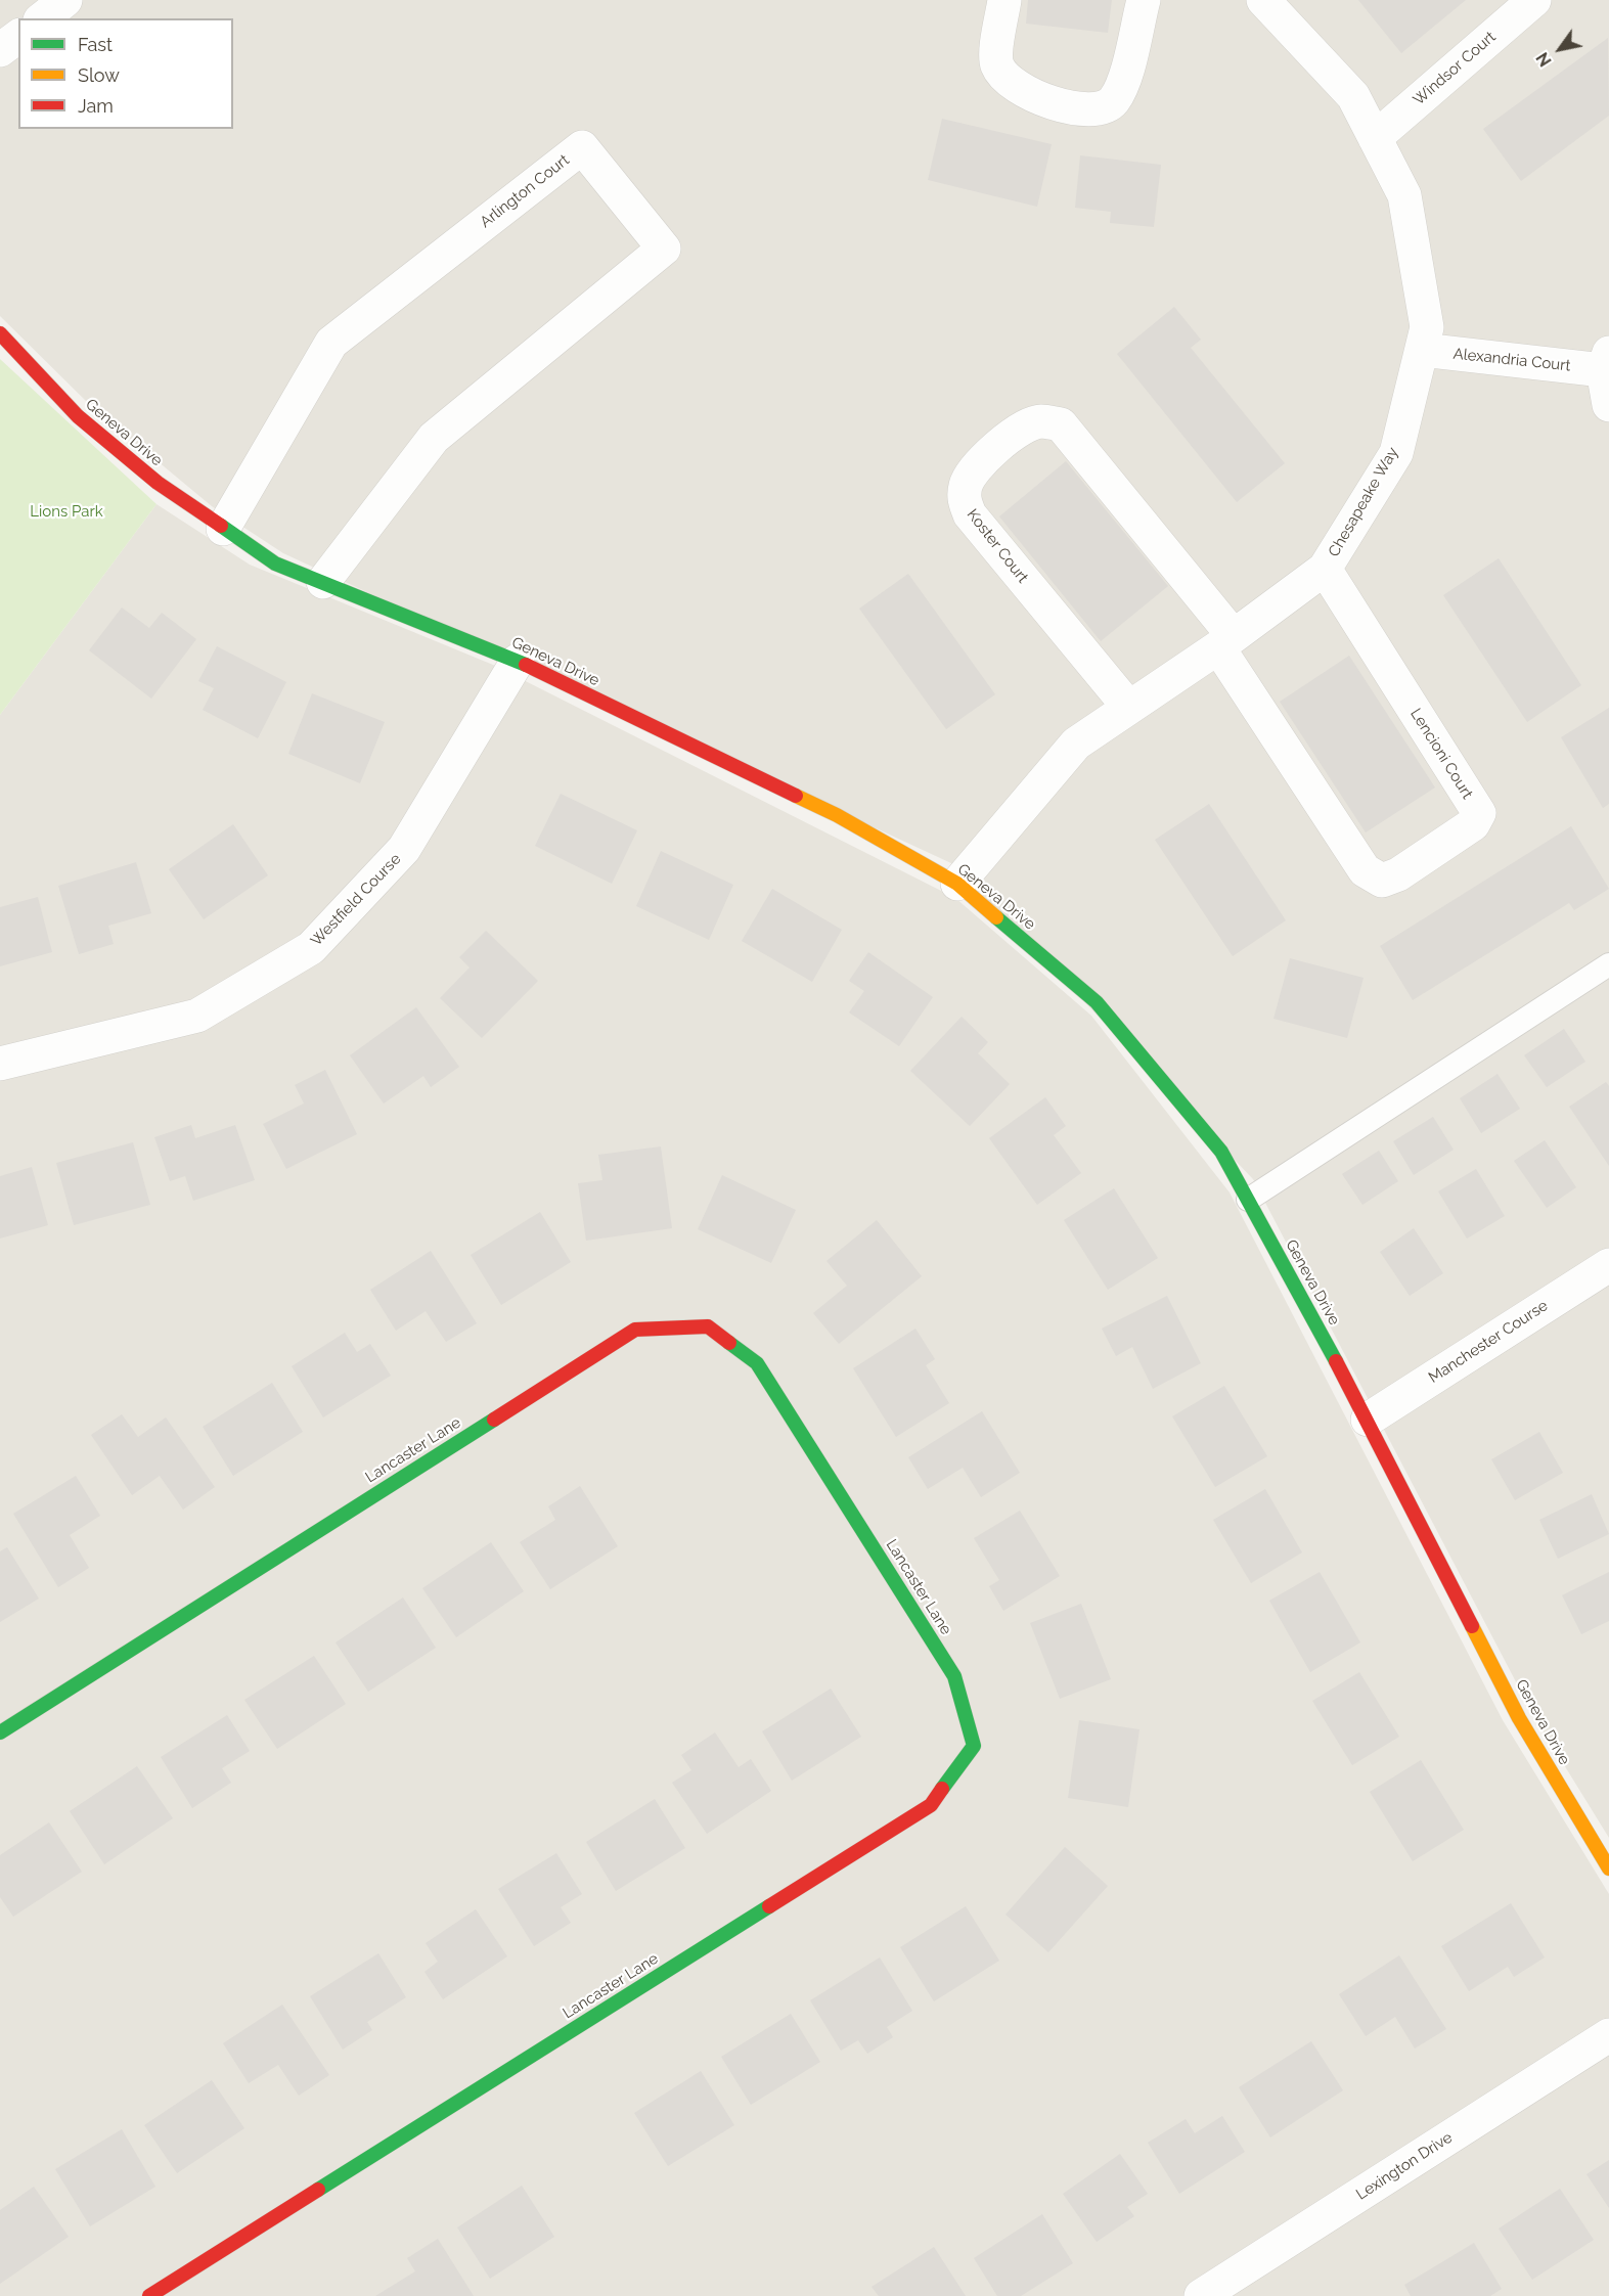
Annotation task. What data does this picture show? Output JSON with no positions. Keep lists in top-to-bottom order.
{
  "streets": {
    "street": [
      "Windsor Court",
      "Arlington Court",
      "Alexandria Court",
      "Geneva Drive",
      "Chesapeake Way",
      "Koster Court",
      "Lencioni Court",
      "Westfield Course",
      "Manchester Course",
      "Lancaster Lane",
      "Lexington Drive"
    ]
  },
  "crossings": [
    ["Windsor Court", "Chesapeake Way"],
    ["Arlington Court", "Geneva Drive"],
    ["Alexandria Court", "Chesapeake Way"],
    ["Geneva Drive", "Chesapeake Way"],
    ["Geneva Drive", "Westfield Course"],
    ["Geneva Drive", "Manchester Course"],
    ["Chesapeake Way", "Koster Court"],
    ["Chesapeake Way", "Lencioni Court"],
    ["Koster Court", "Lencioni Court"]
  ],
  "parks": ["Lions Park"],
  "legend": ["Fast", "Slow", "Jam"],
  "north": "bottom left"
}
